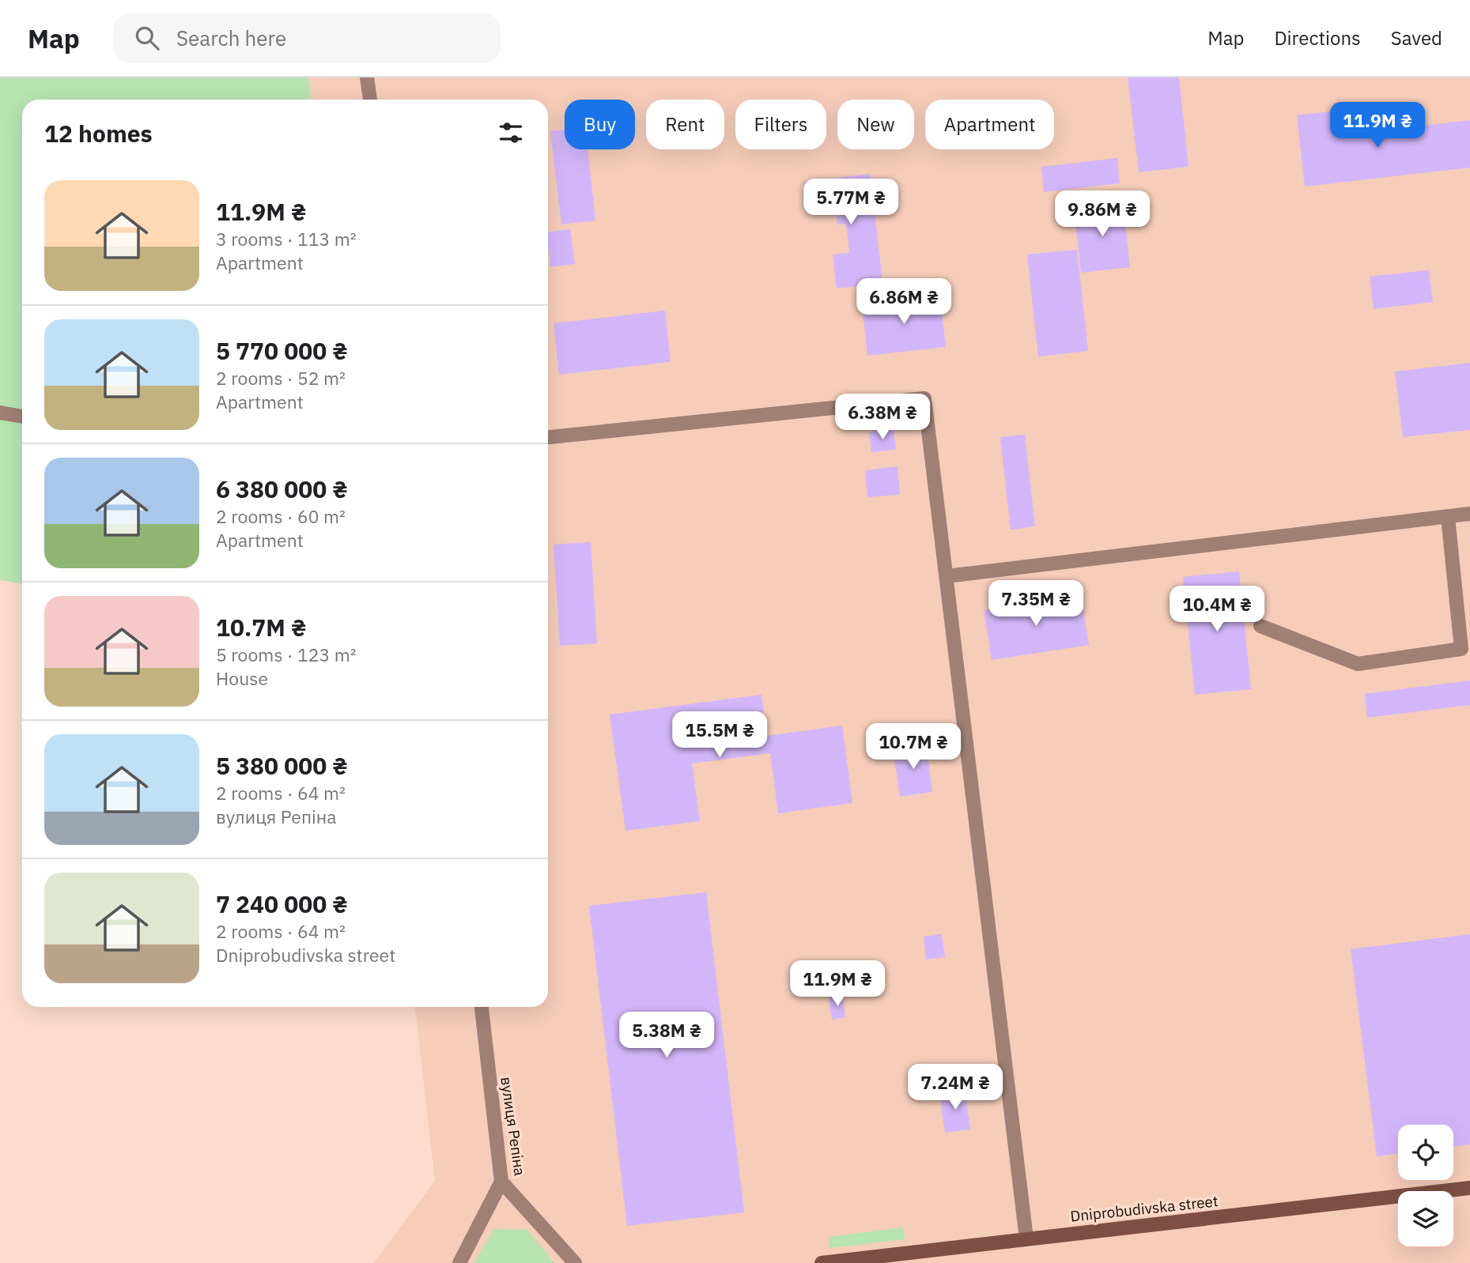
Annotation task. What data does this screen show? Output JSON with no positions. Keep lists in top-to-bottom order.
{
  "streets": {
    "street": ["вулиця Репіна", "Dniprobudivska street"]
  },
  "page": {
    "header": "Map",
    "search": "Search here",
    "nav": ["Map", "Directions", "Saved"],
    "chip": [
      "Buy",
      "Rent",
      "Filters",
      "New",
      "Apartment"
    ],
    "heading": "12 homes",
    "price": [
      "11.9M ₴",
      "5.77M ₴",
      "9.86M ₴",
      "6.86M ₴",
      "6.38M ₴",
      "7.35M ₴",
      "10.4M ₴",
      "15.5M ₴",
      "10.7M ₴",
      "11.9M ₴",
      "5.38M ₴",
      "7.24M ₴"
    ],
    "list": [
      {
        "name": "11.9M ₴",
        "note": "3 rooms · 113 m² · Apartment"
      },
      {
        "name": "5 770 000 ₴",
        "note": "2 rooms · 52 m² · Apartment"
      },
      {
        "name": "6 380 000 ₴",
        "note": "2 rooms · 60 m² · Apartment"
      },
      {
        "name": "10.7M ₴",
        "note": "5 rooms · 123 m² · House"
      },
      {
        "name": "5 380 000 ₴",
        "note": "2 rooms · 64 m² · вулиця Репіна"
      },
      {
        "name": "7 240 000 ₴",
        "note": "2 rooms · 64 m² · Dniprobudivska street"
      }
    ]
  }
}
